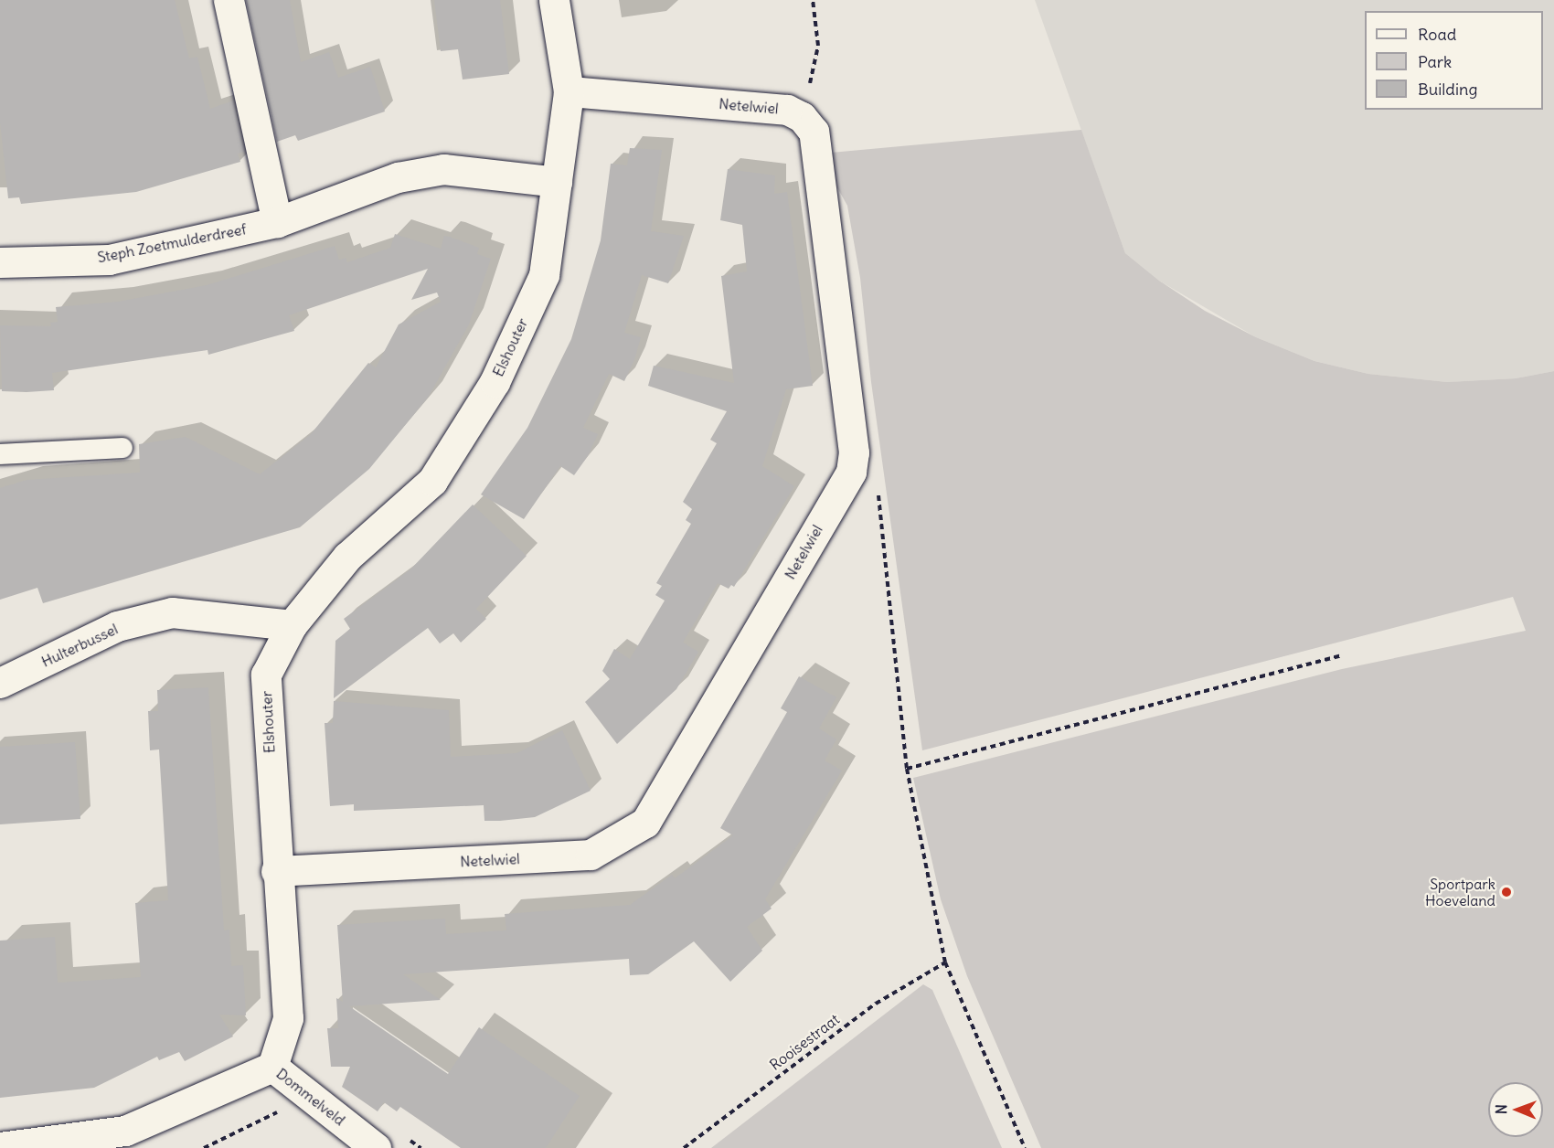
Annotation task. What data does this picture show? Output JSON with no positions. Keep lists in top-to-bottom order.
{
  "streets": {
    "street": [
      "Netelwiel",
      "Steph Zoetmulderdreef",
      "Elshouter",
      "Hulterbussel",
      "Dommelveld"
    ],
    "path": ["Rooisestraat"]
  },
  "crossings": [
    ["Netelwiel", "Elshouter"],
    ["Steph Zoetmulderdreef", "Elshouter"],
    ["Elshouter", "Hulterbussel"],
    ["Elshouter", "Dommelveld"]
  ],
  "places": ["Sportpark Hoeveland"],
  "legend": ["Road", "Park", "Building"],
  "north": "left"
}
